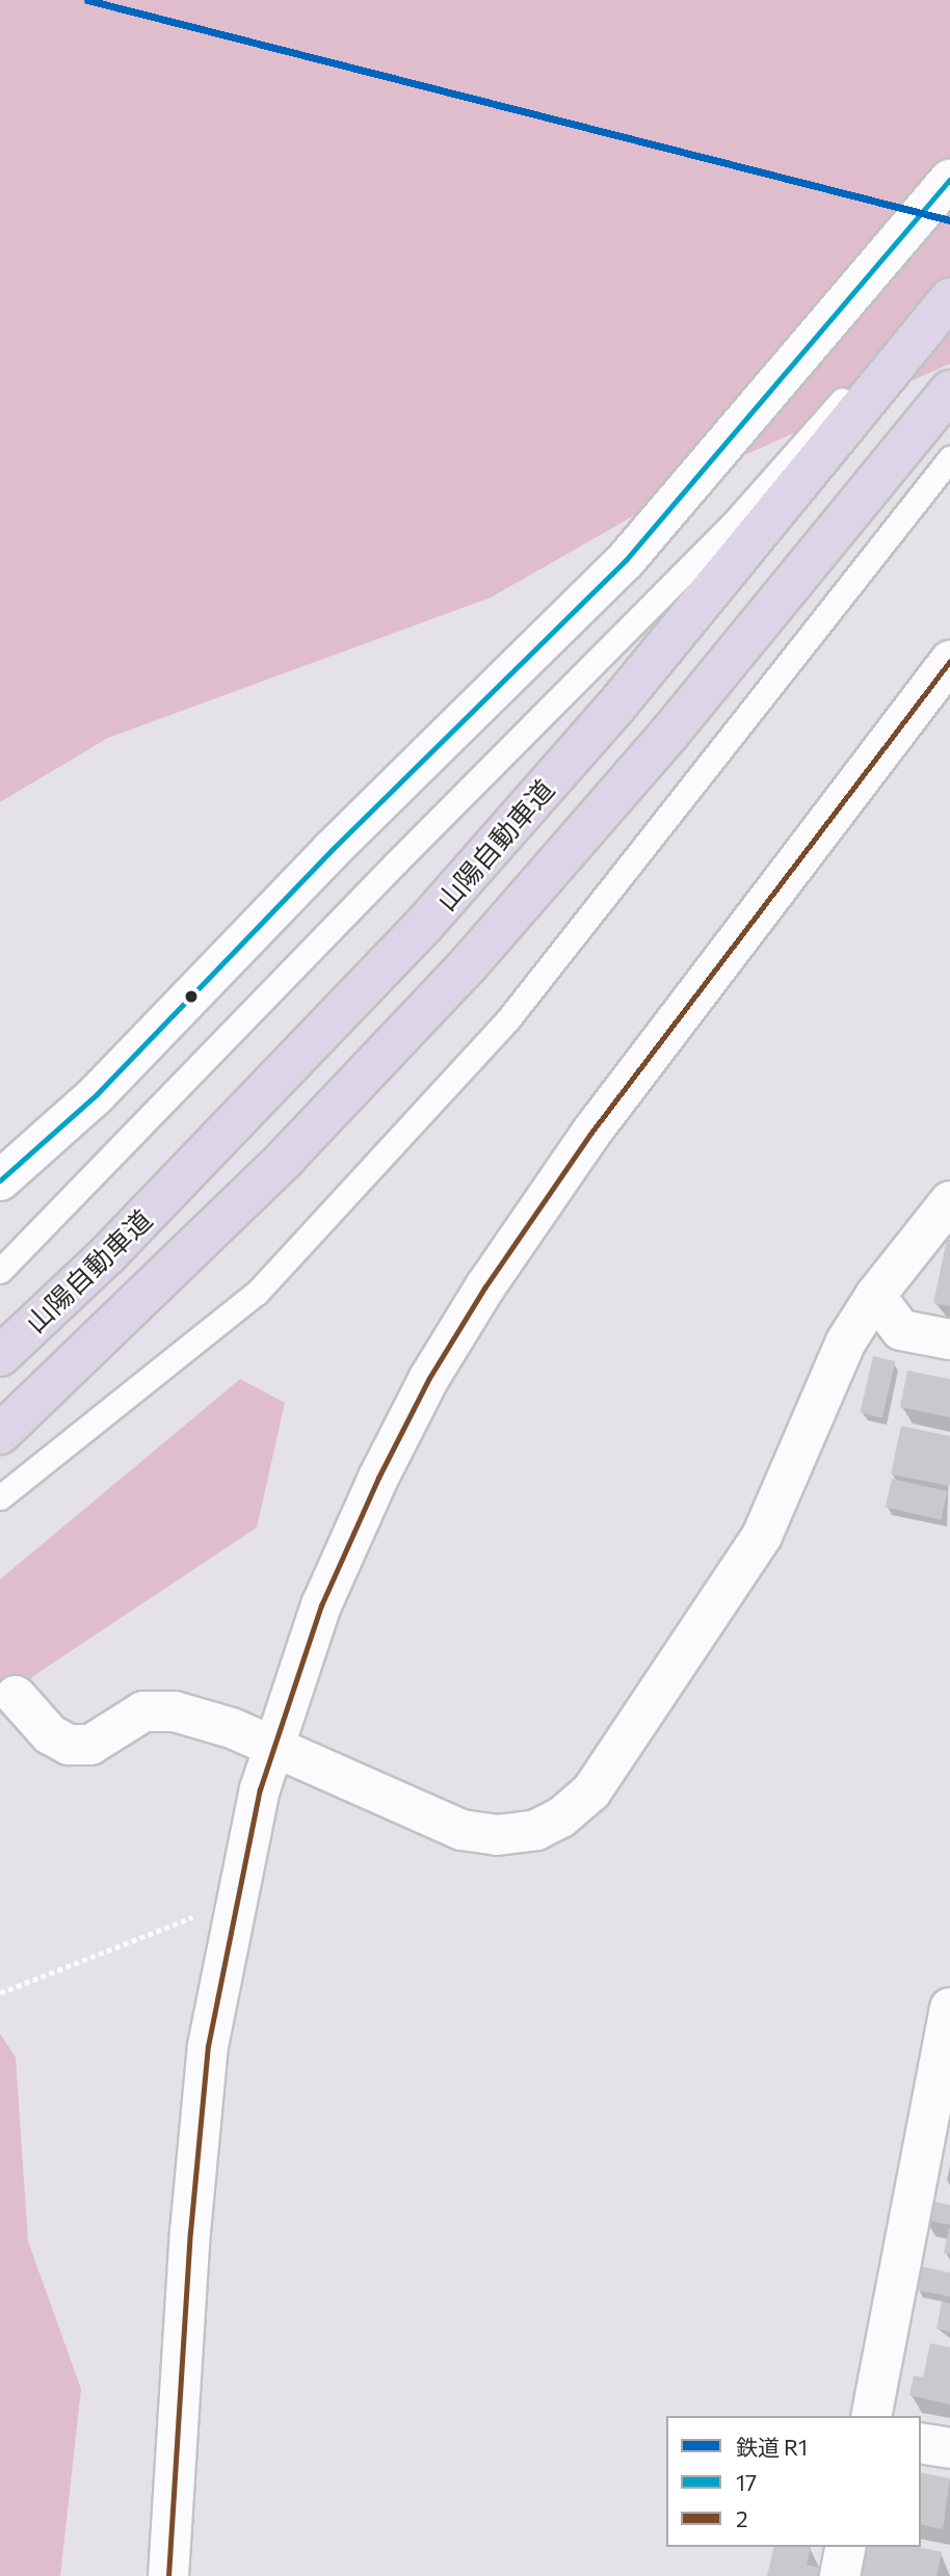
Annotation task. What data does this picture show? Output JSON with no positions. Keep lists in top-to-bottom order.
{
  "streets": {
    "highway": ["山陽自動車道"]
  },
  "lines": ["rail line R1", "transit line 17", "transit line 2"],
  "legend": ["鉄道 R1", "17", "2"]
}
